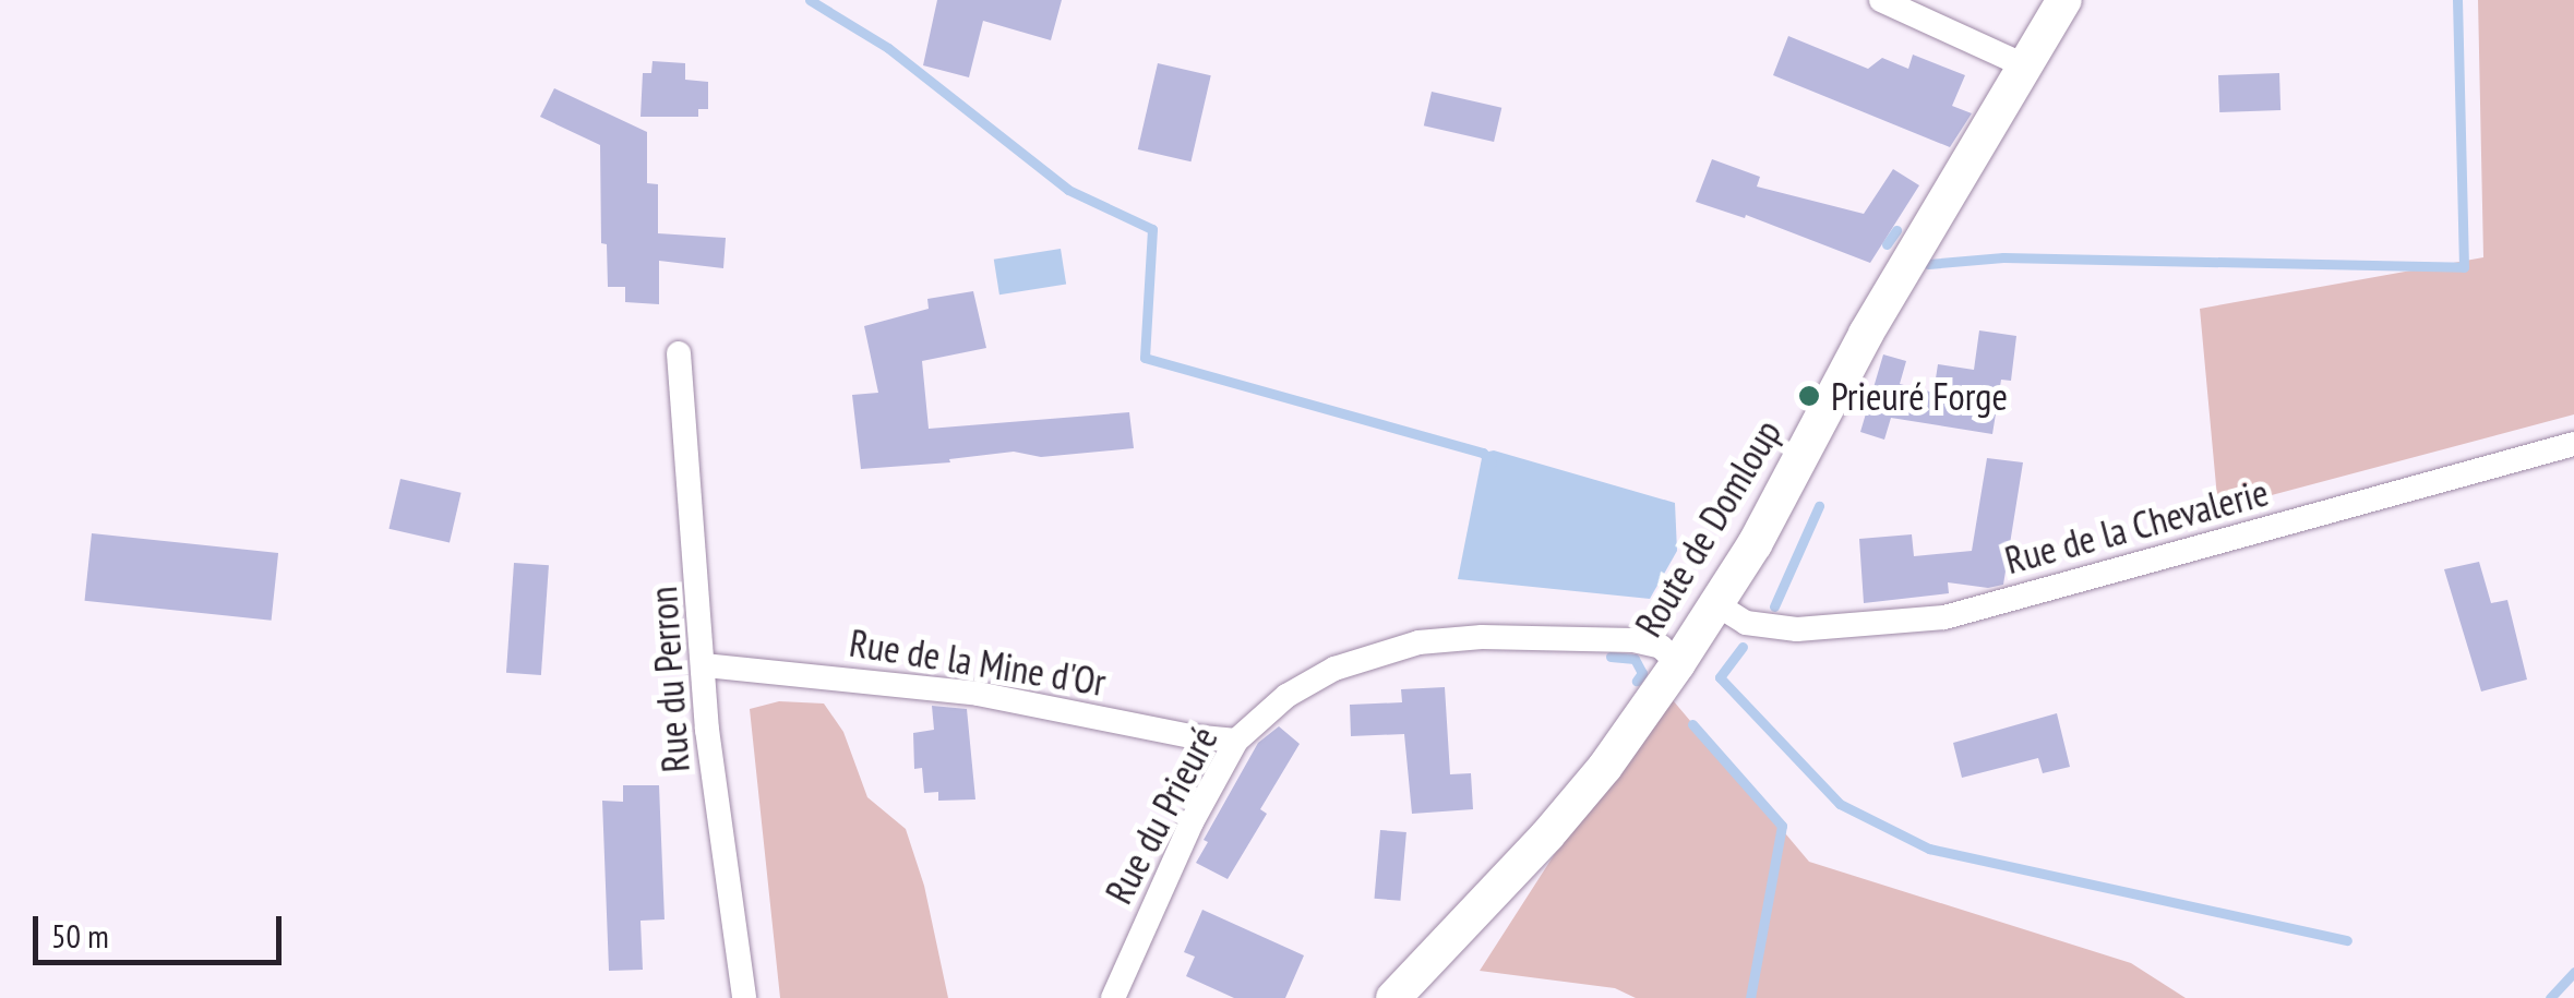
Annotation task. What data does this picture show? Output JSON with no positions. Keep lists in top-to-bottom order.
{
  "streets": {
    "street": [
      "Rue de la Chevalerie",
      "Route de Domloup",
      "Rue de la Mine d'Or",
      "Rue du Perron",
      "Rue du Prieuré"
    ]
  },
  "crossings": [
    ["Rue de la Chevalerie", "Route de Domloup"],
    ["Route de Domloup", "Rue du Prieuré"],
    ["Rue de la Mine d'Or", "Rue du Perron"],
    ["Rue de la Mine d'Or", "Rue du Prieuré"]
  ],
  "places": ["Prieuré Forge"],
  "scale_bar": "50 m"
}
